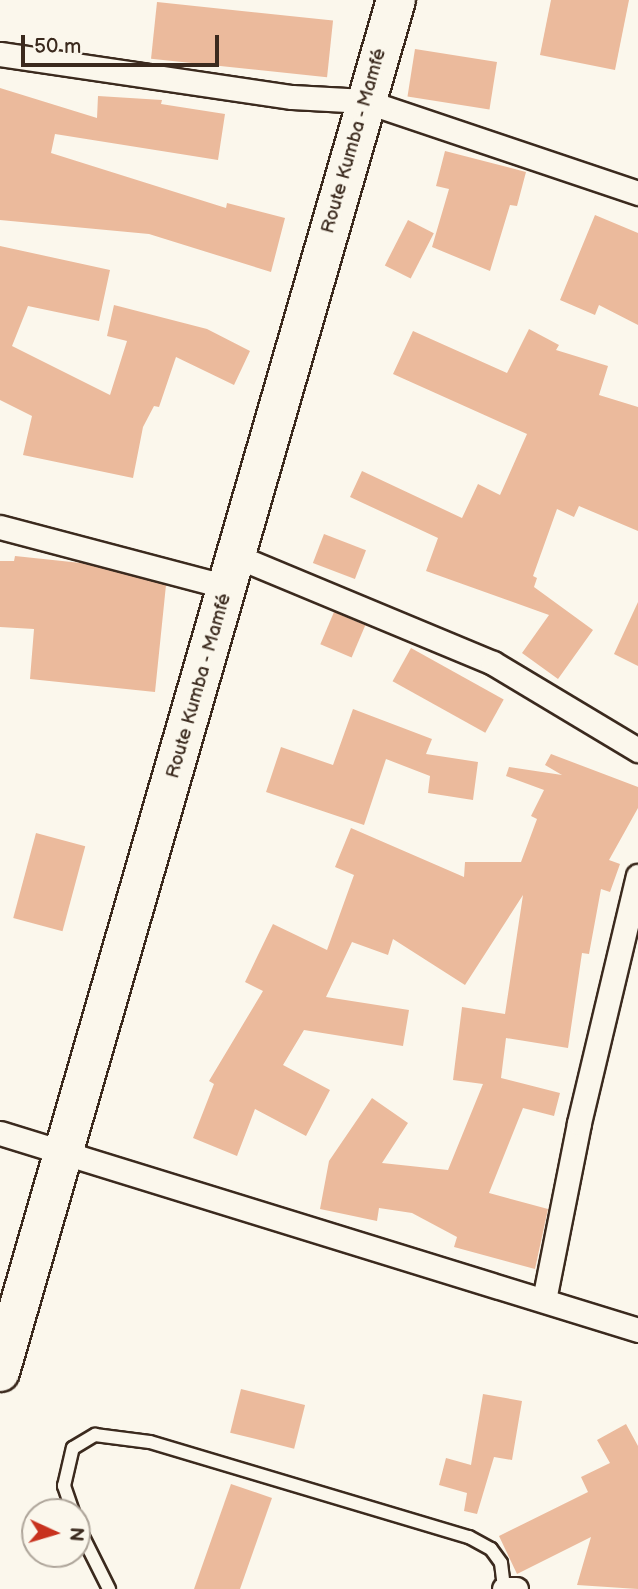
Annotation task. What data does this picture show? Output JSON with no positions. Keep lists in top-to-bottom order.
{
  "streets": {
    "highway": ["Route Kumba - Mamfé"]
  },
  "scale_bar": "50 m",
  "north": "right"
}
